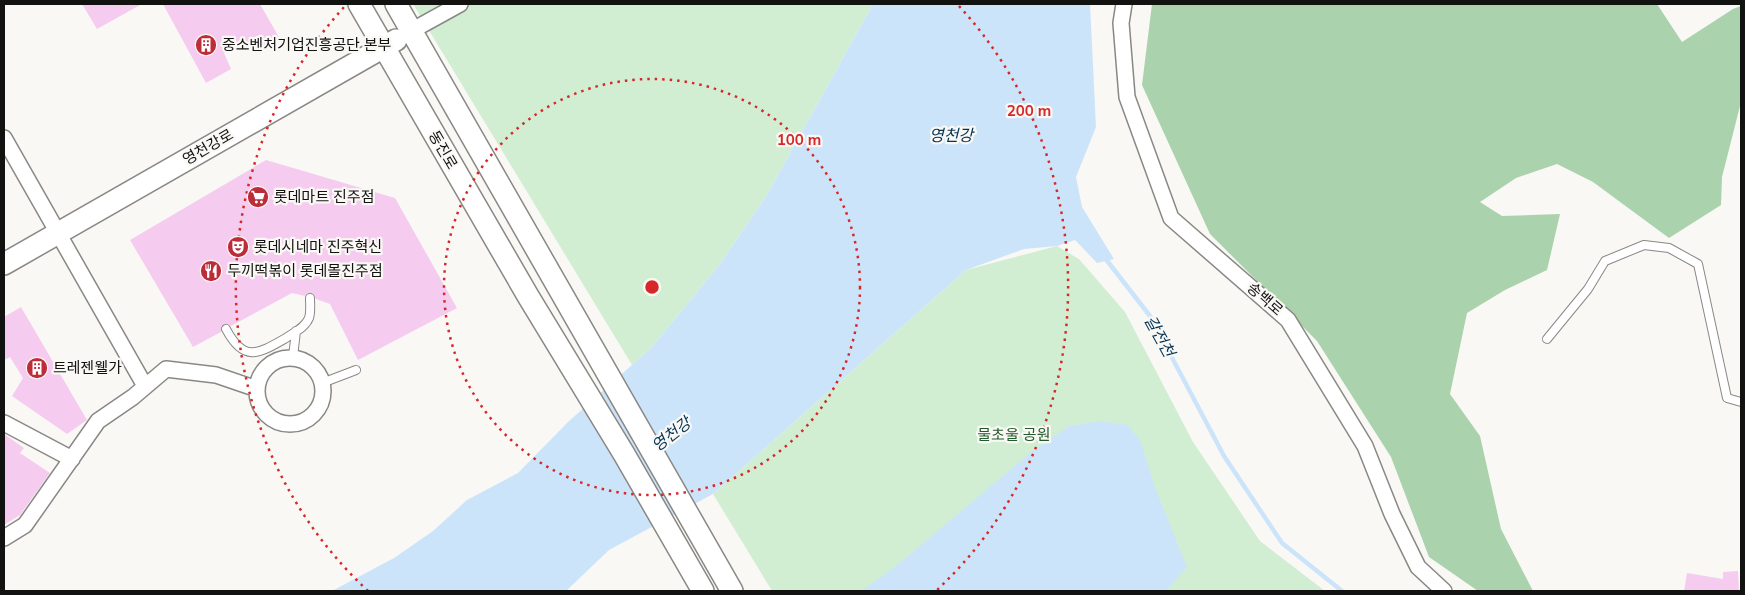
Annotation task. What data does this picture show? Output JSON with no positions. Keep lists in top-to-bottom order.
{
  "streets": {
    "street": ["영천강로", "동진로", "송백로"]
  },
  "crossings": [
    ["영천강로", "동진로"]
  ],
  "water": ["영천강", "갈전천"],
  "parks": ["물초울 공원"],
  "places": {
    "building": ["중소벤처기업진흥공단 본부", "트레젠웰가"],
    "supermarket": ["롯데마트 진주점"],
    "theatre": ["롯데시네마 진주혁신"],
    "restaurant": ["두끼떡볶이 롯데몰진주점"]
  },
  "rings": ["200 m", "100 m"]
}
